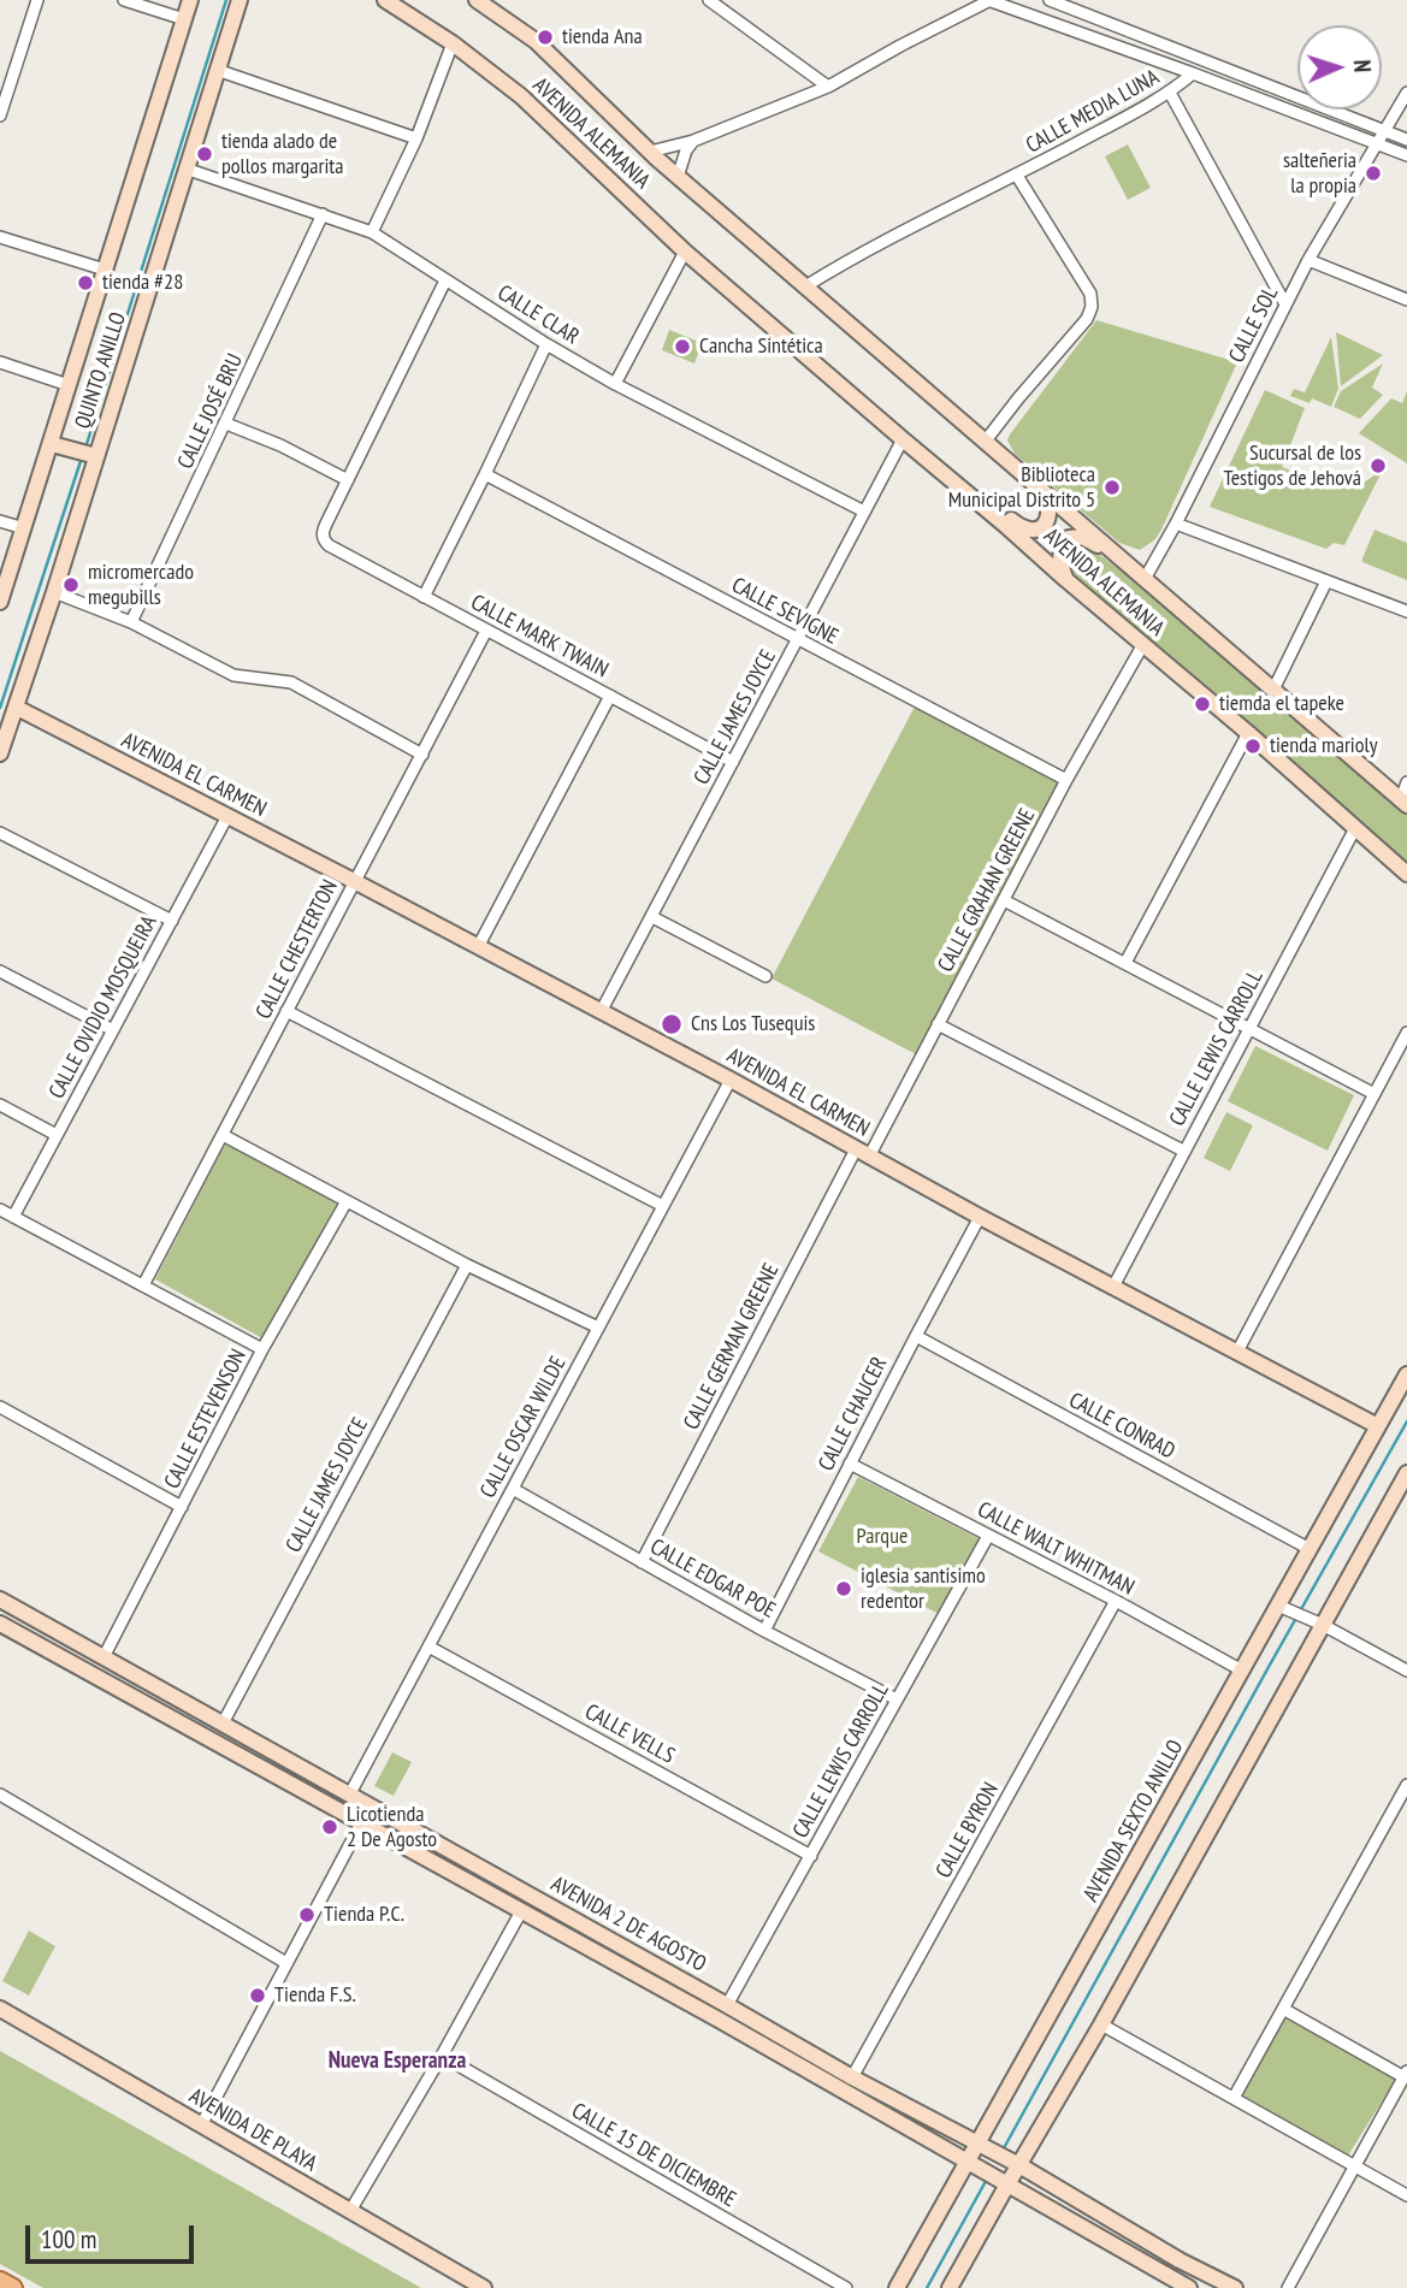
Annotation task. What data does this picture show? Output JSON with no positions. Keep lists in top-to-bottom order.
{
  "streets": {
    "main road": [
      "AVENIDA ALEMANIA",
      "QUINTO ANILLO",
      "AVENIDA EL CARMEN",
      "AVENIDA SEXTO ANILLO",
      "AVENIDA 2 DE AGOSTO",
      "AVENIDA DE PLAYA"
    ],
    "street": [
      "CALLE MEDIA LUNA",
      "CALLE CLAR",
      "CALLE SOL",
      "CALLE JOSÉ BRU",
      "CALLE SEVIGNE",
      "CALLE MARK TWAIN",
      "CALLE JAMES JOYCE",
      "CALLE GRAHAN GREENE",
      "CALLE CHESTERTON",
      "CALLE OVIDIO MOSQUEIRA",
      "CALLE LEWIS CARROLL",
      "CALLE GERMAN GREENE",
      "CALLE CHAUCER",
      "CALLE ESTEVENSON",
      "CALLE CONRAD",
      "CALLE OSCAR WILDE",
      "CALLE WALT WHITMAN",
      "CALLE EDGAR POE",
      "CALLE VELLS",
      "CALLE BYRON",
      "CALLE 15 DE DICIEMBRE"
    ]
  },
  "crossings": [
    ["CALLE MEDIA LUNA", "AVENIDA ALEMANIA"],
    ["AVENIDA ALEMANIA", "CALLE SOL"],
    ["AVENIDA ALEMANIA", "CALLE JAMES JOYCE"],
    ["AVENIDA ALEMANIA", "CALLE GRAHAN GREENE"],
    ["AVENIDA ALEMANIA", "CALLE LEWIS CARROLL"],
    ["CALLE CLAR", "QUINTO ANILLO"],
    ["CALLE CLAR", "CALLE JOSÉ BRU"],
    ["CALLE CLAR", "CALLE JAMES JOYCE"],
    ["QUINTO ANILLO", "AVENIDA EL CARMEN"],
    ["CALLE SEVIGNE", "CALLE JAMES JOYCE"],
    ["CALLE SEVIGNE", "CALLE GRAHAN GREENE"],
    ["CALLE MARK TWAIN", "CALLE JAMES JOYCE"],
    ["CALLE MARK TWAIN", "CALLE CHESTERTON"],
    ["CALLE JAMES JOYCE", "AVENIDA EL CARMEN"],
    ["CALLE JAMES JOYCE", "AVENIDA 2 DE AGOSTO"],
    ["AVENIDA EL CARMEN", "CALLE GRAHAN GREENE"],
    ["AVENIDA EL CARMEN", "CALLE CHESTERTON"],
    ["AVENIDA EL CARMEN", "CALLE OVIDIO MOSQUEIRA"],
    ["AVENIDA EL CARMEN", "CALLE LEWIS CARROLL"],
    ["AVENIDA EL CARMEN", "CALLE GERMAN GREENE"],
    ["AVENIDA EL CARMEN", "CALLE CHAUCER"],
    ["AVENIDA EL CARMEN", "CALLE OSCAR WILDE"],
    ["AVENIDA EL CARMEN", "AVENIDA SEXTO ANILLO"],
    ["CALLE GRAHAN GREENE", "CALLE GERMAN GREENE"],
    ["CALLE LEWIS CARROLL", "CALLE WALT WHITMAN"],
    ["CALLE LEWIS CARROLL", "CALLE EDGAR POE"],
    ["CALLE LEWIS CARROLL", "CALLE VELLS"],
    ["CALLE LEWIS CARROLL", "AVENIDA 2 DE AGOSTO"],
    ["CALLE GERMAN GREENE", "CALLE EDGAR POE"],
    ["CALLE CHAUCER", "CALLE CONRAD"],
    ["CALLE CHAUCER", "CALLE WALT WHITMAN"],
    ["CALLE CHAUCER", "CALLE EDGAR POE"],
    ["CALLE ESTEVENSON", "AVENIDA 2 DE AGOSTO"],
    ["CALLE CONRAD", "AVENIDA SEXTO ANILLO"],
    ["CALLE OSCAR WILDE", "CALLE EDGAR POE"],
    ["CALLE OSCAR WILDE", "CALLE VELLS"],
    ["CALLE OSCAR WILDE", "AVENIDA 2 DE AGOSTO"],
    ["CALLE WALT WHITMAN", "AVENIDA SEXTO ANILLO"],
    ["CALLE WALT WHITMAN", "CALLE BYRON"],
    ["AVENIDA SEXTO ANILLO", "AVENIDA 2 DE AGOSTO"],
    ["CALLE BYRON", "AVENIDA 2 DE AGOSTO"]
  ],
  "districts": ["Nueva Esperanza"],
  "parks": ["Parque"],
  "places": [
    "tienda Ana",
    "tienda alado de pollos margarita",
    "salteñeria la propia",
    "tienda #28",
    "Cancha Sintética",
    "Sucursal de los Testigos de Jehová",
    "Biblioteca Municipal Distrito 5",
    "micromercado megubills",
    "tiemda el tapeke",
    "tienda marioly",
    "Cns Los Tusequis",
    "iglesia santisimo redentor",
    "Licotienda 2 De Agosto",
    "Tienda P.C.",
    "Tienda F.S."
  ],
  "scale_bar": "100 m",
  "north": "right"
}
